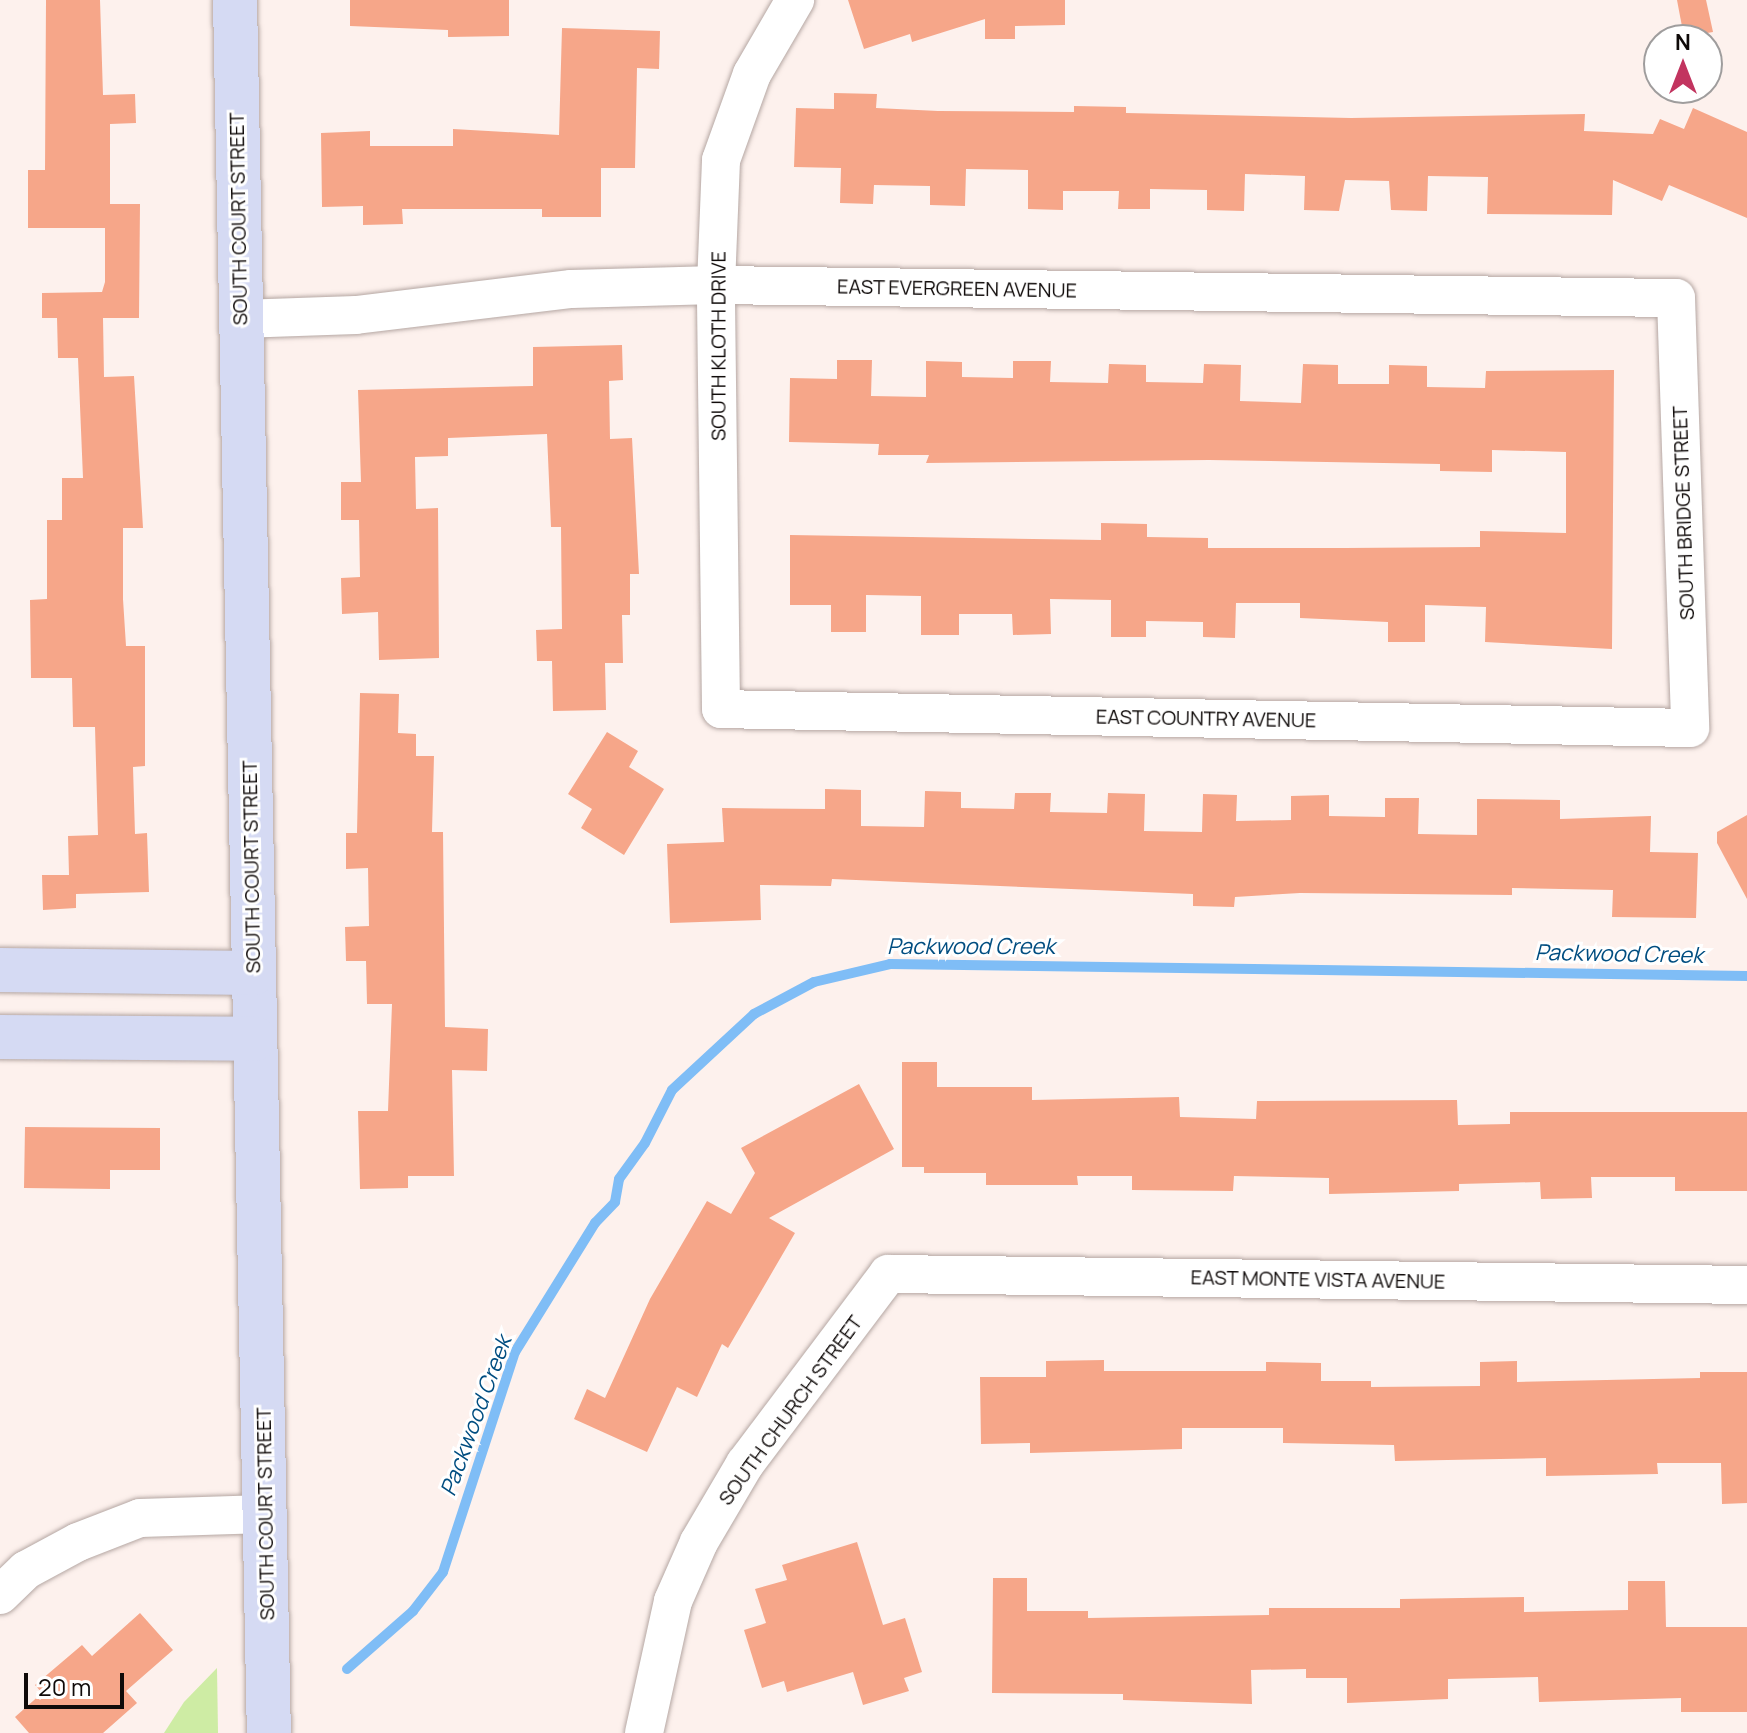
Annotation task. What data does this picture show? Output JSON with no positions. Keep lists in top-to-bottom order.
{
  "streets": {
    "street": [
      "SOUTH COURT STREET",
      "EAST EVERGREEN AVENUE",
      "SOUTH KLOTH DRIVE",
      "SOUTH BRIDGE STREET",
      "EAST COUNTRY AVENUE",
      "EAST MONTE VISTA AVENUE",
      "SOUTH CHURCH STREET"
    ]
  },
  "crossings": [
    ["SOUTH COURT STREET", "EAST EVERGREEN AVENUE"],
    ["EAST EVERGREEN AVENUE", "SOUTH KLOTH DRIVE"],
    ["EAST EVERGREEN AVENUE", "SOUTH BRIDGE STREET"],
    ["SOUTH KLOTH DRIVE", "EAST COUNTRY AVENUE"],
    ["SOUTH BRIDGE STREET", "EAST COUNTRY AVENUE"],
    ["EAST MONTE VISTA AVENUE", "SOUTH CHURCH STREET"]
  ],
  "water": ["Packwood Creek"],
  "scale_bar": "20 m",
  "north": "top"
}
